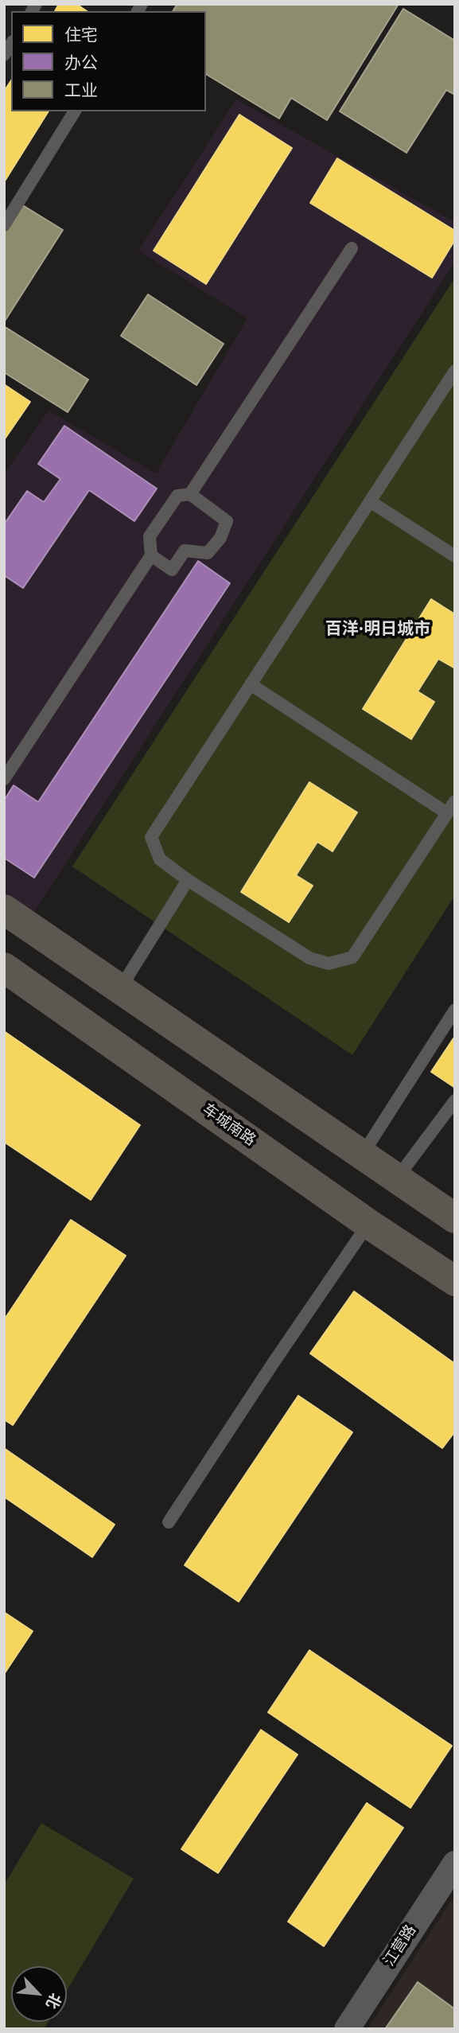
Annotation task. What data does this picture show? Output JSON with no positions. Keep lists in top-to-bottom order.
{
  "streets": {
    "main road": ["车城南路"],
    "street": ["江营路"]
  },
  "districts": ["百洋·明日城市"],
  "legend": ["住宅", "办公", "工业"],
  "north": "bottom right"
}
